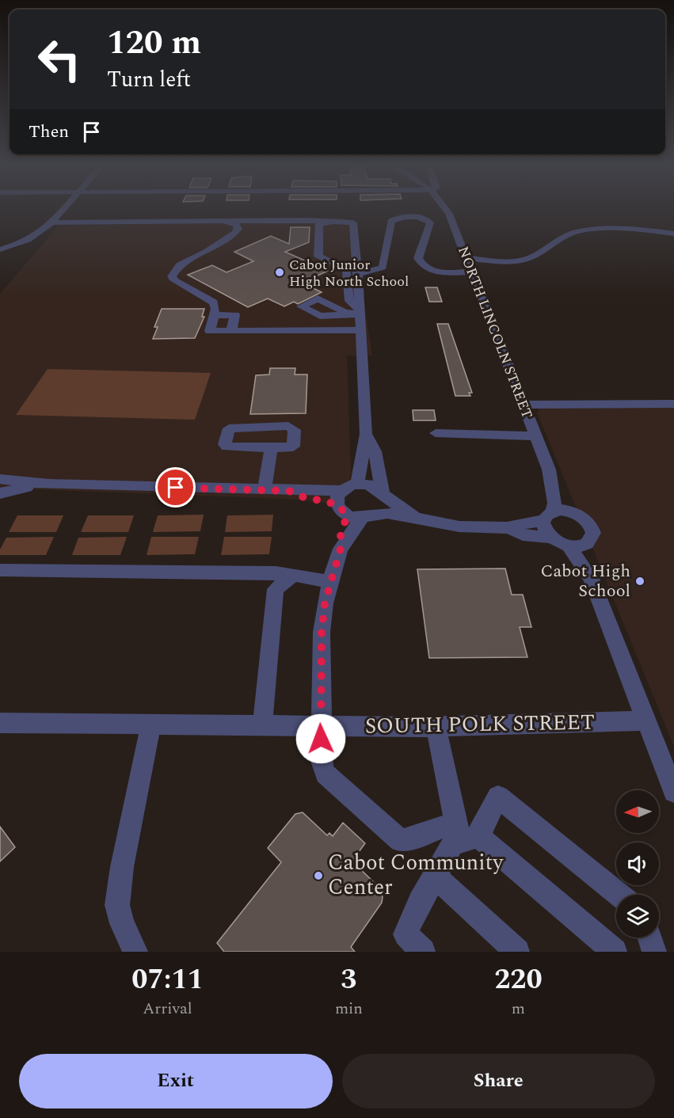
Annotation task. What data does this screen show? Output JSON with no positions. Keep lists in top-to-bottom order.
{
  "streets": {
    "street": ["NORTH LINCOLN STREET", "SOUTH POLK STREET"]
  },
  "places": ["Cabot Junior High North School", "Cabot High School", "Cabot Community Center"],
  "north": "left",
  "page": {
    "turn": ["120 m", "Turn left"],
    "then": "Then",
    "eta": [
      "07:11",
      "Arrival",
      "3",
      "min",
      "220",
      "m"
    ],
    "buttons": ["Exit", "Share"]
  }
}
